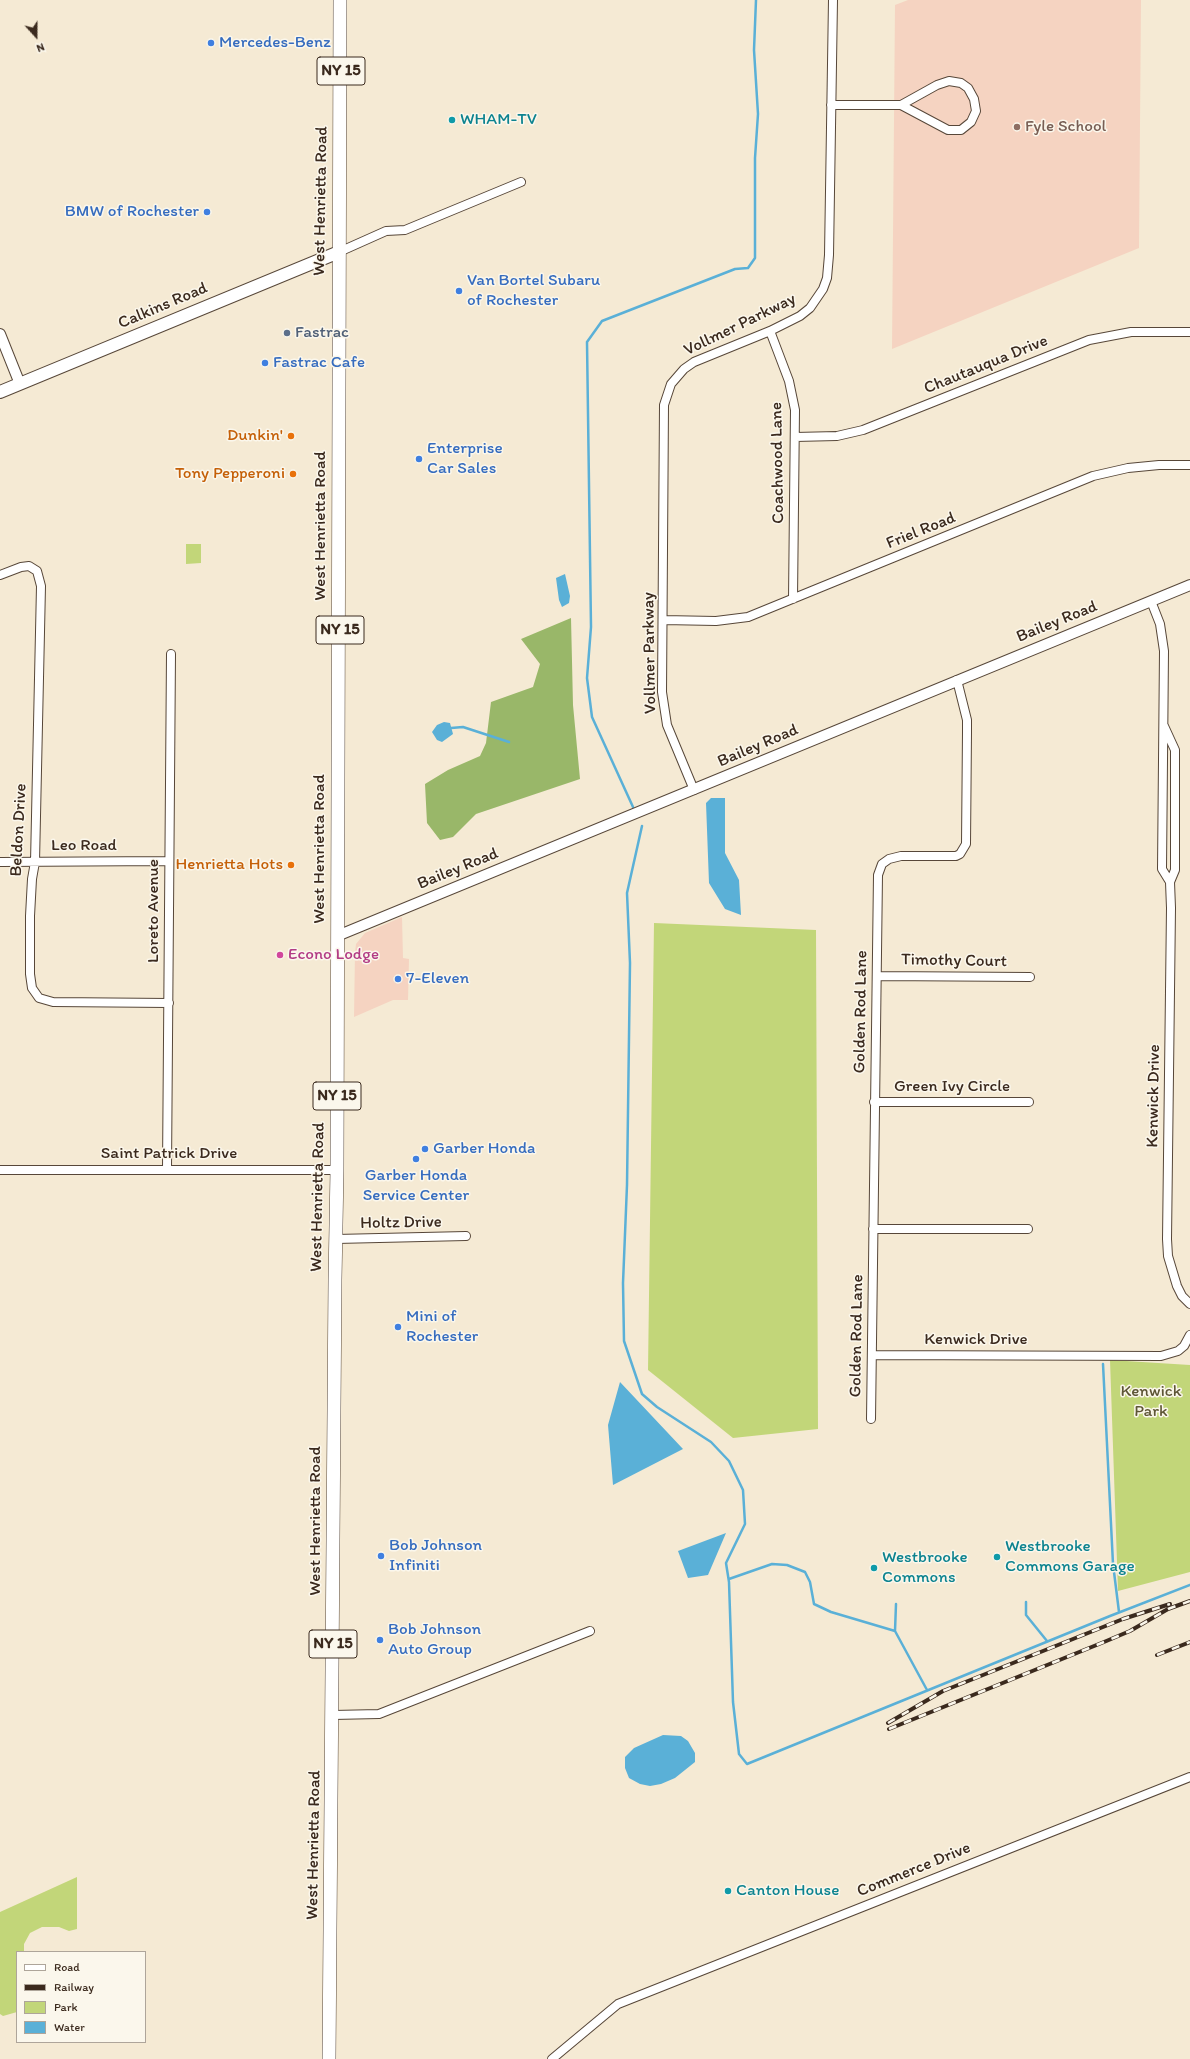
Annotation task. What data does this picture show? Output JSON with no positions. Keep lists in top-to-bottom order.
{
  "streets": {
    "main road": ["NY 15", "West Henrietta Road", "Calkins Road"],
    "street": [
      "Vollmer Parkway",
      "Chautauqua Drive",
      "Coachwood Lane",
      "Friel Road",
      "Bailey Road",
      "Beldon Drive",
      "Leo Road",
      "Loreto Avenue",
      "Timothy Court",
      "Golden Rod Lane",
      "Green Ivy Circle",
      "Kenwick Drive",
      "Saint Patrick Drive",
      "Holtz Drive",
      "Commerce Drive"
    ]
  },
  "crossings": [
    ["West Henrietta Road", "Calkins Road"],
    ["West Henrietta Road", "Bailey Road"],
    ["West Henrietta Road", "Saint Patrick Drive"],
    ["West Henrietta Road", "Holtz Drive"],
    ["Vollmer Parkway", "Coachwood Lane"],
    ["Vollmer Parkway", "Friel Road"],
    ["Vollmer Parkway", "Bailey Road"],
    ["Chautauqua Drive", "Coachwood Lane"],
    ["Coachwood Lane", "Friel Road"],
    ["Bailey Road", "Golden Rod Lane"],
    ["Bailey Road", "Kenwick Drive"],
    ["Beldon Drive", "Leo Road"],
    ["Beldon Drive", "Loreto Avenue"],
    ["Leo Road", "Loreto Avenue"],
    ["Loreto Avenue", "Saint Patrick Drive"],
    ["Timothy Court", "Golden Rod Lane"],
    ["Golden Rod Lane", "Green Ivy Circle"],
    ["Golden Rod Lane", "Kenwick Drive"]
  ],
  "parks": ["Kenwick Park"],
  "places": [
    "Mercedes-Benz",
    "WHAM-TV",
    "Fyle School",
    "BMW of Rochester",
    "Van Bortel Subaru of Rochester",
    "Fastrac",
    "Fastrac Cafe",
    "Dunkin'",
    "Enterprise Car Sales",
    "Tony Pepperoni",
    "Henrietta Hots",
    "Econo Lodge",
    "7-Eleven",
    "Garber Honda",
    "Garber Honda Service Center",
    "Mini of Rochester",
    "Bob Johnson Infiniti",
    "Westbrooke Commons Garage",
    "Westbrooke Commons",
    "Bob Johnson Auto Group",
    "Canton House"
  ],
  "legend": [
    "Road",
    "Railway",
    "Park",
    "Water"
  ],
  "north": "bottom"
}
